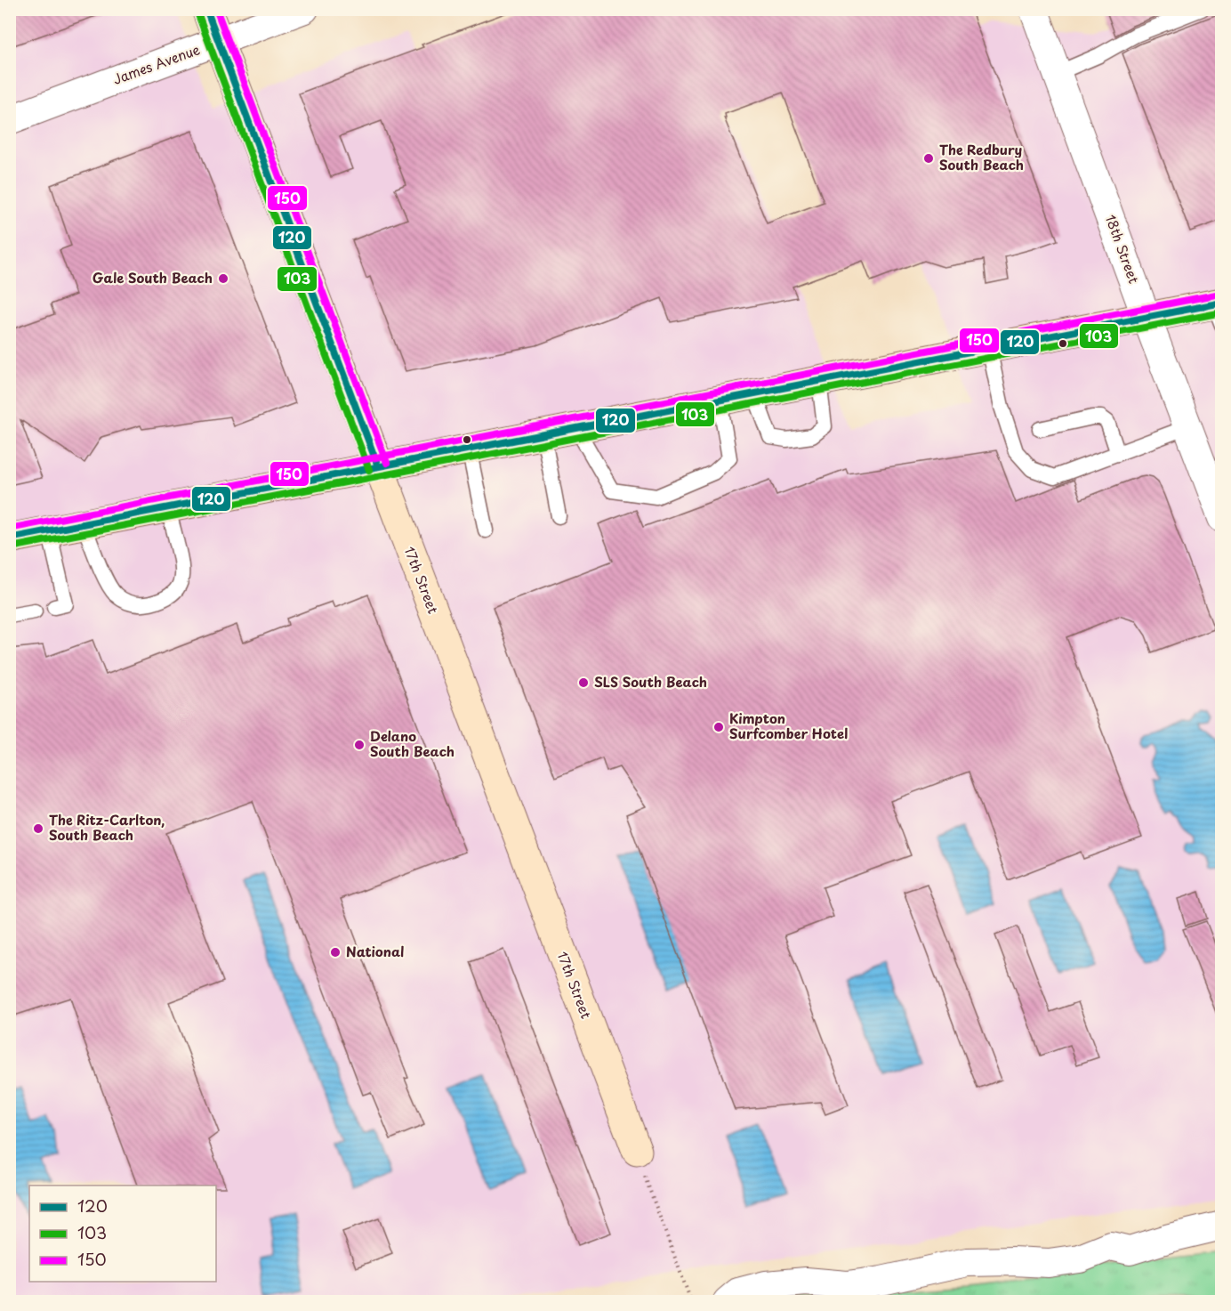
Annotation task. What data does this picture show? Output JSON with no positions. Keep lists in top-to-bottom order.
{
  "streets": {
    "street": ["James Avenue", "18th Street", "17th Street"]
  },
  "crossings": [
    ["James Avenue", "17th Street"]
  ],
  "places": [
    "The Redbury South Beach",
    "Gale South Beach",
    "SLS South Beach",
    "Kimpton Surfcomber Hotel",
    "Delano South Beach",
    "The Ritz-Carlton, South Beach",
    "National"
  ],
  "lines": ["transit line 120", "transit line 150", "transit line 103"],
  "legend": ["120", "103", "150"]
}
